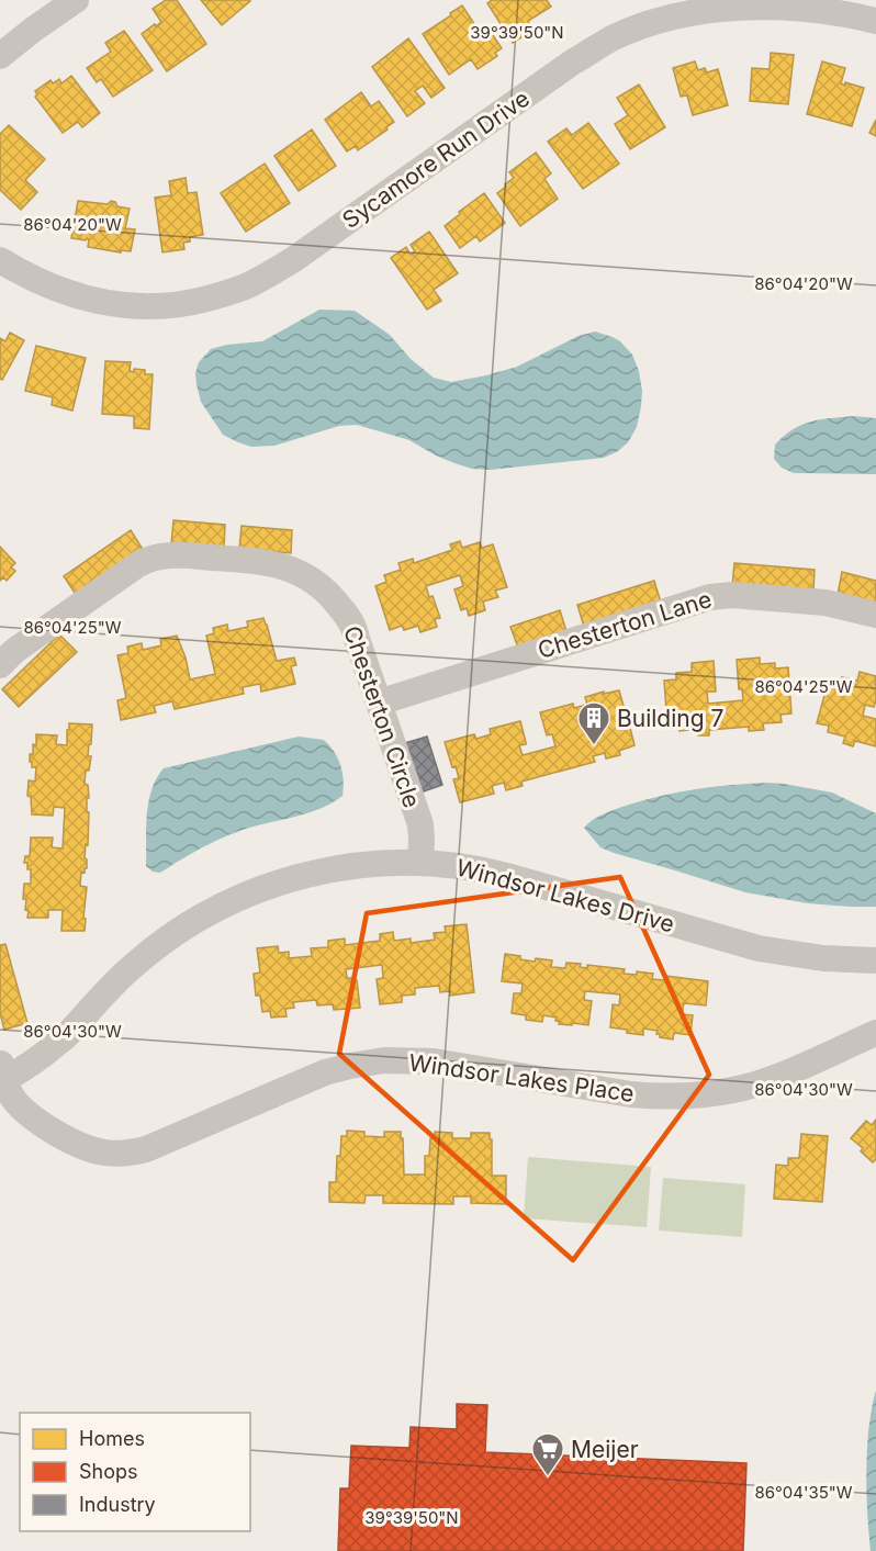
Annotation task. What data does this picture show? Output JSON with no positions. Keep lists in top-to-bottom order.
{
  "streets": {
    "street": [
      "Sycamore Run Drive",
      "Chesterton Lane",
      "Chesterton Circle",
      "Windsor Lakes Drive",
      "Windsor Lakes Place"
    ]
  },
  "crossings": [
    ["Chesterton Lane", "Chesterton Circle"],
    ["Chesterton Circle", "Windsor Lakes Drive"],
    ["Windsor Lakes Drive", "Windsor Lakes Place"]
  ],
  "places": {
    "building": ["Building 7"],
    "supermarket": ["Meijer"]
  },
  "legend": ["Homes", "Shops", "Industry"],
  "coordinates": [
    "39°39'50\"N",
    "86°04'20\"W",
    "86°04'25\"W",
    "86°04'30\"W",
    "86°04'35\"W"
  ]
}
